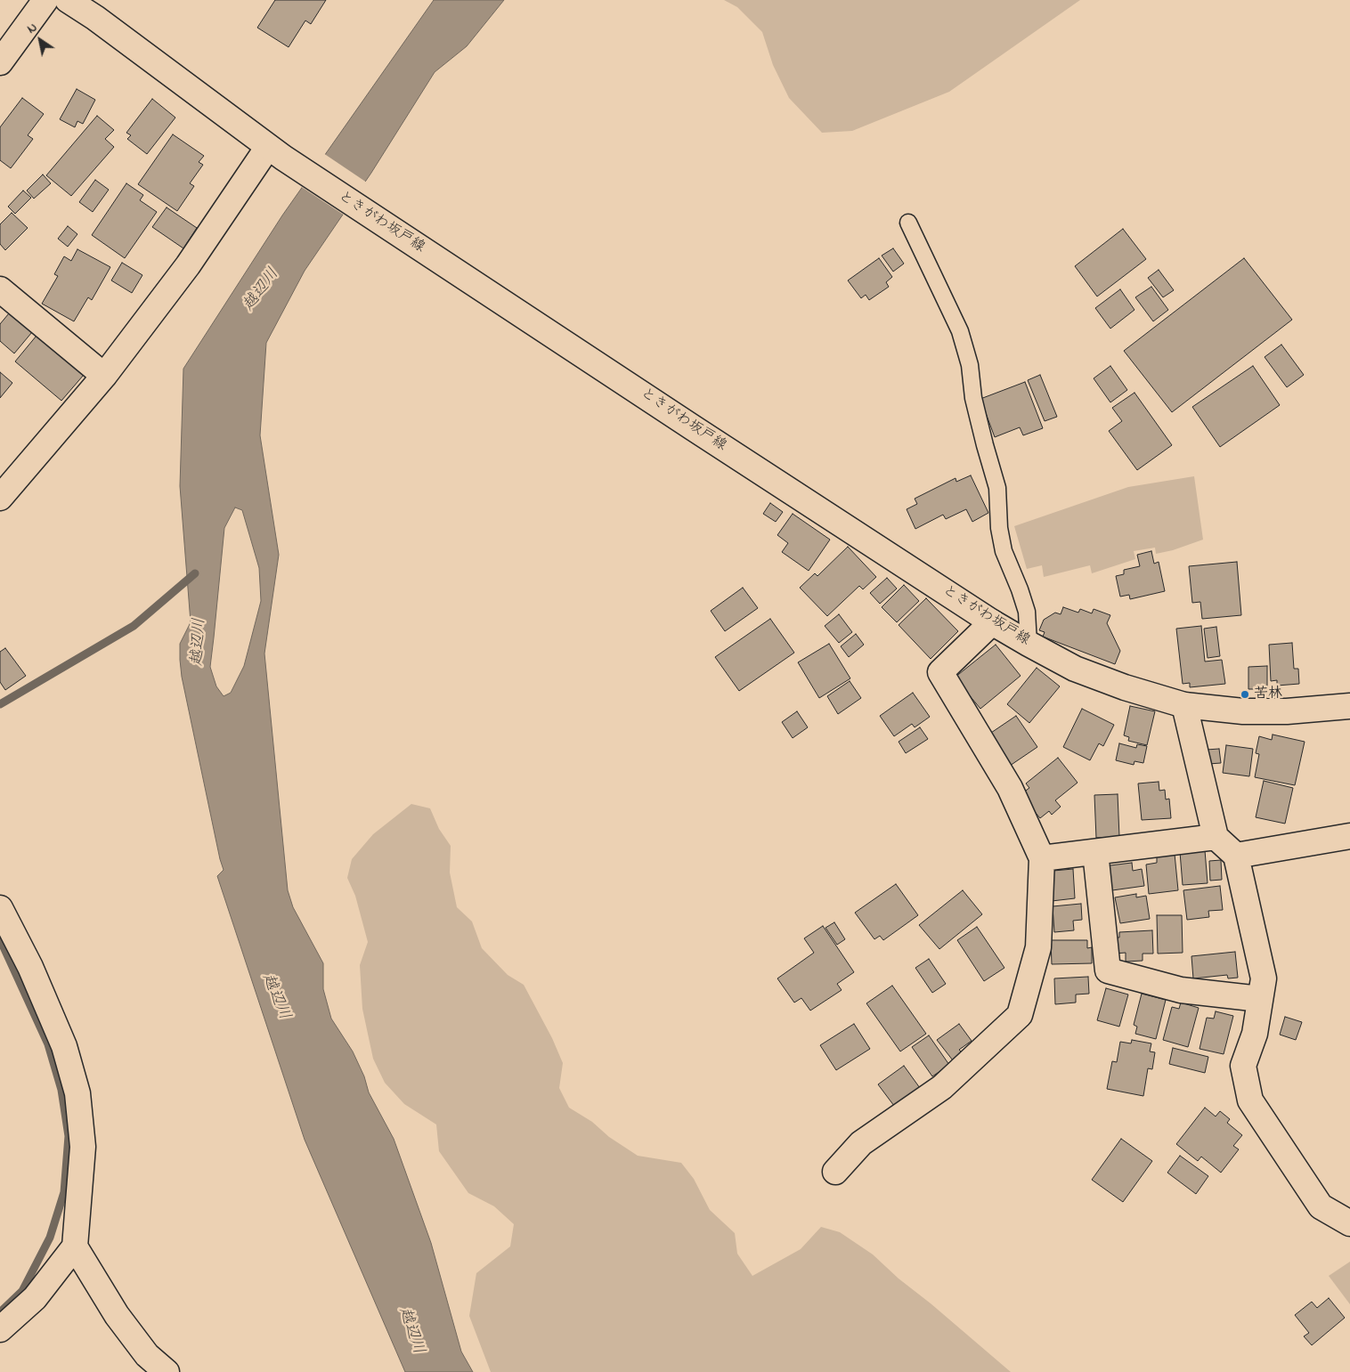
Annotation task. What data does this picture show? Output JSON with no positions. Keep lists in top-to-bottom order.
{
  "streets": {
    "street": ["ときがわ坂戸線"]
  },
  "water": ["越辺川"],
  "places": ["苦林"],
  "north": "top left"
}
